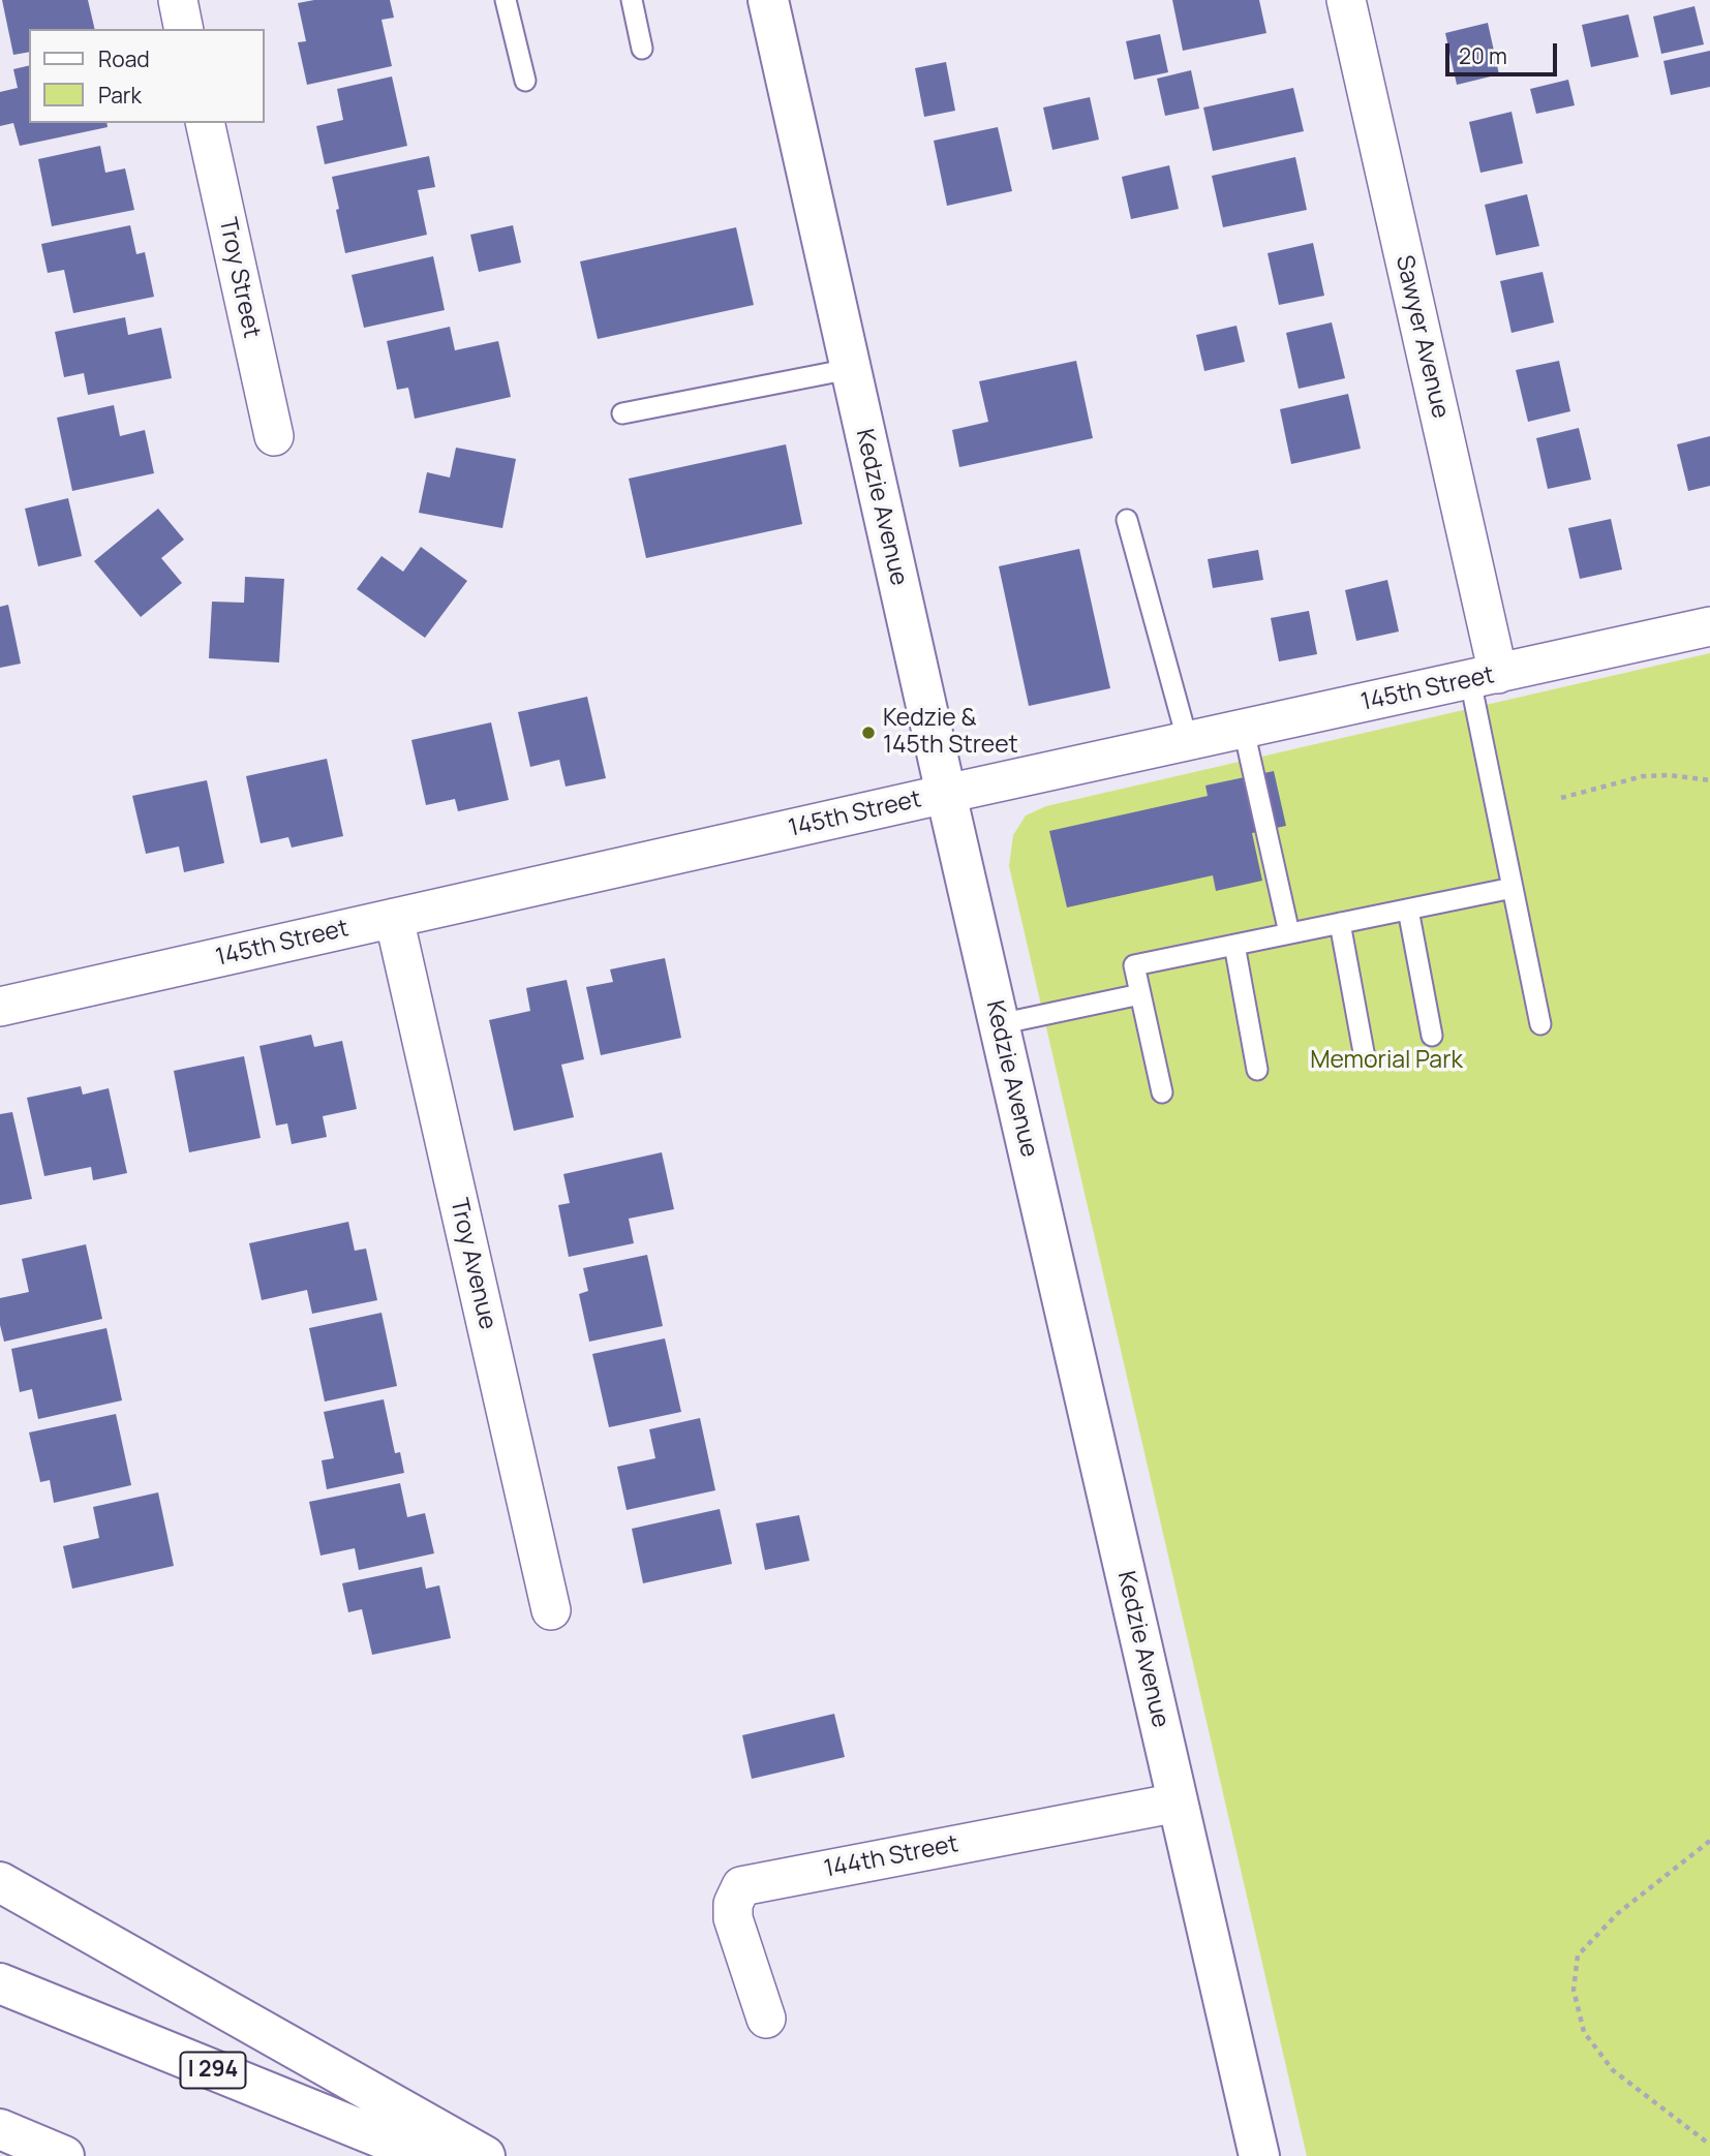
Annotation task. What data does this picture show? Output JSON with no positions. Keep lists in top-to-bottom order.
{
  "streets": {
    "main road": ["Kedzie Avenue", "I 294"],
    "street": [
      "Troy Street",
      "Sawyer Avenue",
      "145th Street",
      "Troy Avenue",
      "144th Street"
    ]
  },
  "crossings": [
    ["Sawyer Avenue", "145th Street"],
    ["Kedzie Avenue", "145th Street"],
    ["Kedzie Avenue", "144th Street"],
    ["145th Street", "Troy Avenue"]
  ],
  "parks": ["Memorial Park"],
  "places": ["Kedzie & 145th Street"],
  "legend": ["Road", "Park"],
  "scale_bar": "20 m"
}
